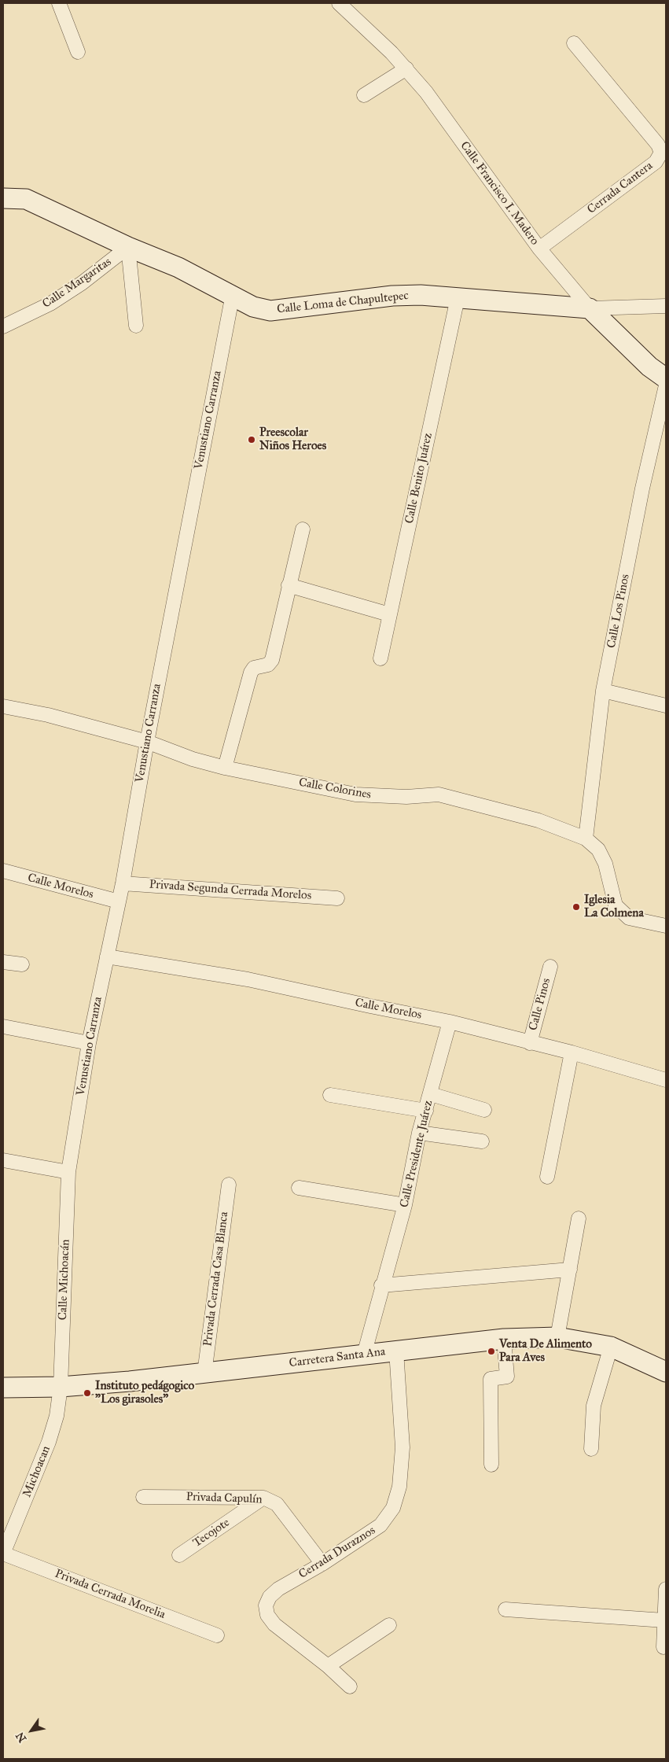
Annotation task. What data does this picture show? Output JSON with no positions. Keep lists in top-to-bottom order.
{
  "streets": {
    "street": [
      "Cerrada Cantera",
      "Calle Francisco I. Madero",
      "Calle Margaritas",
      "Calle Loma de Chapultepec",
      "Venustiano Carranza",
      "Calle Benito Juárez",
      "Calle Los Pinos",
      "Calle Colorines",
      "Calle Morelos",
      "Privada Segunda Cerrada Morelos",
      "Calle Pinos",
      "Calle Presidente Juárez",
      "Privada Cerrada Casa Blanca",
      "Calle Michoacán",
      "Carretera Santa Ana",
      "Michoacan",
      "Privada Capulín",
      "Tecojote",
      "Cerrada Duraznos",
      "Privada Cerrada Morelia"
    ]
  },
  "crossings": [
    ["Cerrada Cantera", "Calle Francisco I. Madero"],
    ["Calle Francisco I. Madero", "Calle Loma de Chapultepec"],
    ["Calle Margaritas", "Calle Loma de Chapultepec"],
    ["Calle Loma de Chapultepec", "Venustiano Carranza"],
    ["Calle Loma de Chapultepec", "Calle Benito Juárez"],
    ["Venustiano Carranza", "Calle Colorines"],
    ["Venustiano Carranza", "Calle Morelos"],
    ["Venustiano Carranza", "Privada Segunda Cerrada Morelos"],
    ["Venustiano Carranza", "Calle Michoacán"],
    ["Calle Los Pinos", "Calle Colorines"],
    ["Calle Morelos", "Calle Pinos"],
    ["Calle Morelos", "Calle Presidente Juárez"],
    ["Calle Presidente Juárez", "Carretera Santa Ana"],
    ["Privada Cerrada Casa Blanca", "Carretera Santa Ana"],
    ["Calle Michoacán", "Carretera Santa Ana"],
    ["Calle Michoacán", "Michoacan"],
    ["Carretera Santa Ana", "Michoacan"],
    ["Carretera Santa Ana", "Cerrada Duraznos"],
    ["Michoacan", "Privada Cerrada Morelia"],
    ["Privada Capulín", "Tecojote"],
    ["Privada Capulín", "Cerrada Duraznos"]
  ],
  "places": [
    "Preescolar Niños Heroes",
    "Iglesia La Colmena",
    "Venta De Alimento Para Aves",
    "Instituto pedágogico \"Los girasoles\""
  ],
  "north": "bottom left"
}
